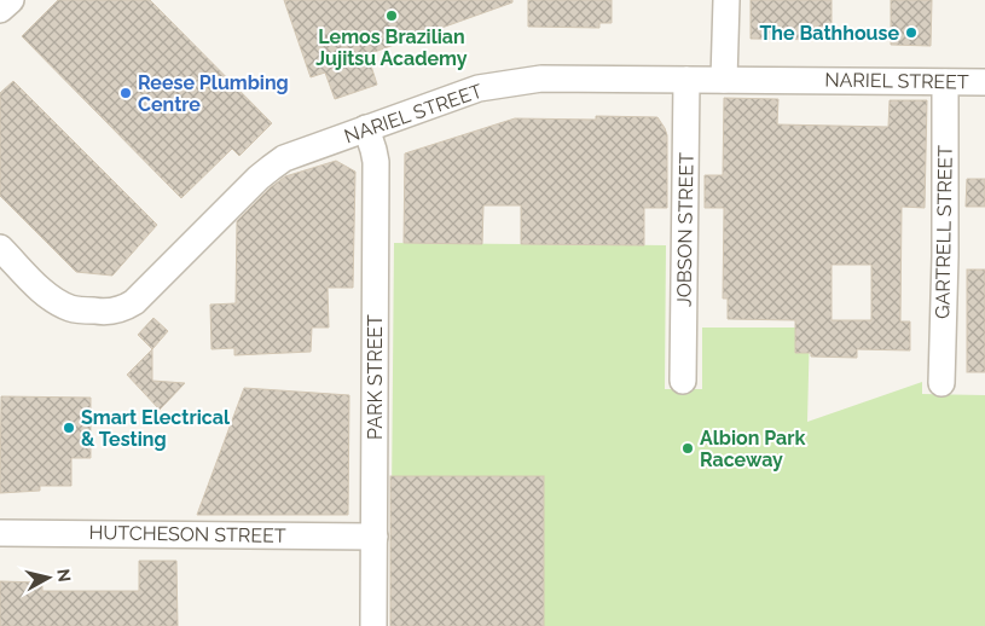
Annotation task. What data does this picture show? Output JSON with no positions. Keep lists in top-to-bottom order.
{
  "streets": {
    "street": [
      "NARIEL STREET",
      "JOBSON STREET",
      "GARTRELL STREET",
      "PARK STREET",
      "HUTCHESON STREET"
    ]
  },
  "crossings": [
    ["NARIEL STREET", "JOBSON STREET"],
    ["NARIEL STREET", "GARTRELL STREET"],
    ["NARIEL STREET", "PARK STREET"],
    ["PARK STREET", "HUTCHESON STREET"]
  ],
  "places": [
    "Lemos Brazilian Jujitsu Academy",
    "The Bathhouse",
    "Reese Plumbing Centre",
    "Smart Electrical & Testing",
    "Albion Park Raceway"
  ],
  "north": "right"
}
